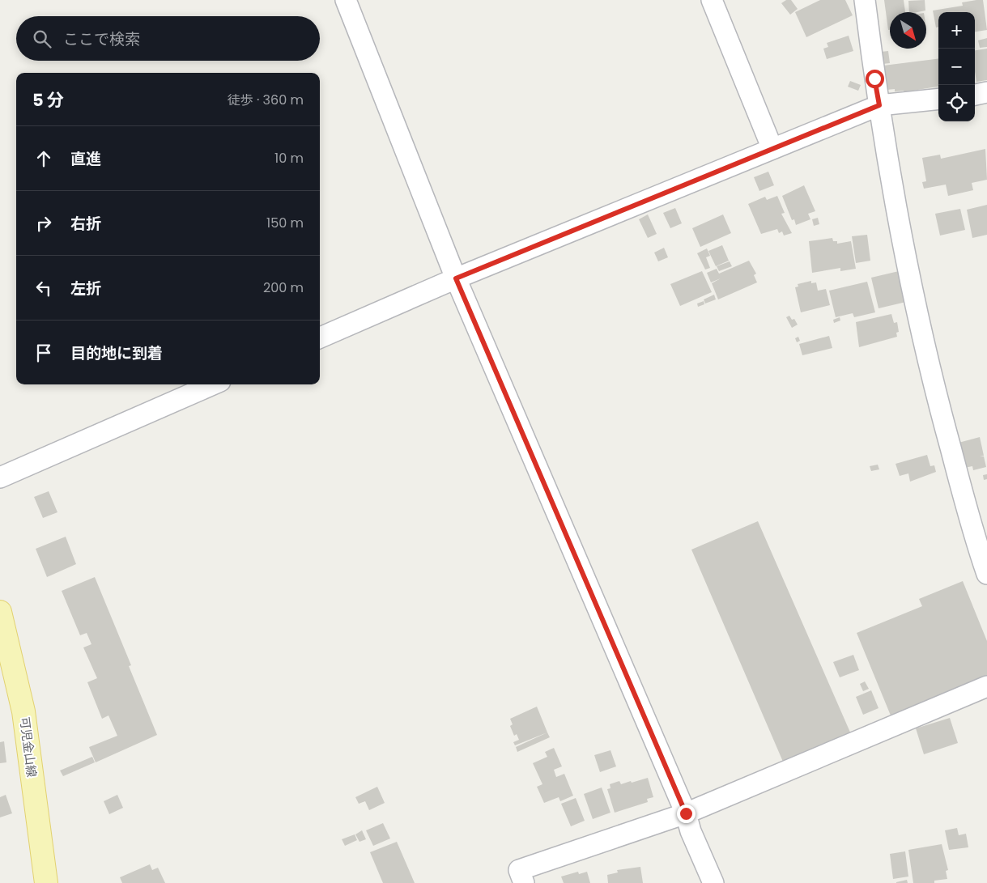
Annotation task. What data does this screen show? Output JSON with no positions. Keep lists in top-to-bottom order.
{
  "streets": {
    "main road": ["可児金山線"]
  },
  "north": "bottom right",
  "page": {
    "map_buttons": ["+", "−"],
    "search": "ここで検索",
    "heading": ["5 分", "徒歩 · 360 m"],
    "list": [
      ["直進", "10 m"],
      ["右折", "150 m"],
      ["左折", "200 m"],
      "目的地に到着"
    ]
  }
}
